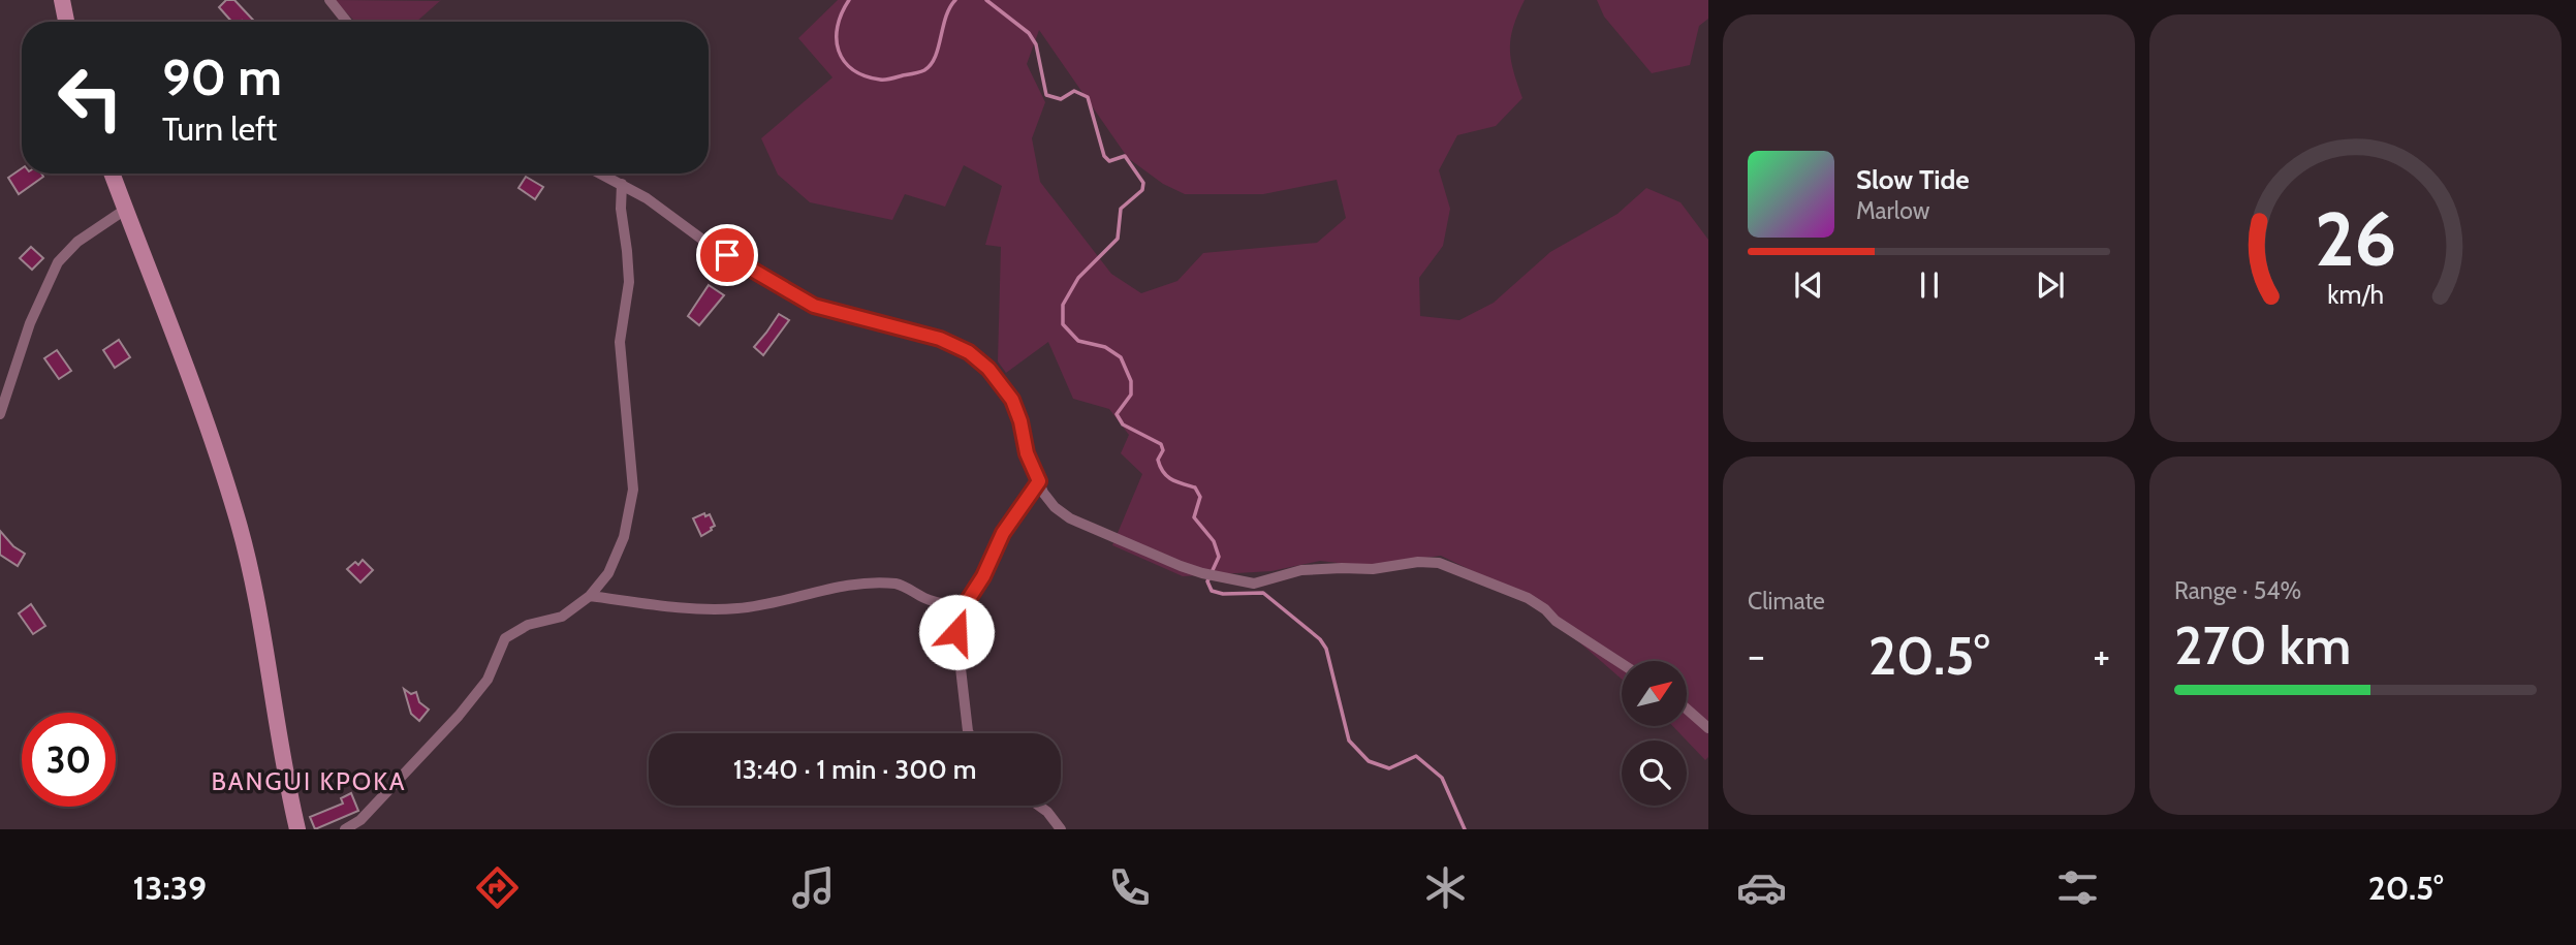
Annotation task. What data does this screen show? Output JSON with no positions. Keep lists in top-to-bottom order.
{
  "districts": ["BANGUI KPOKA"],
  "north": "top right",
  "page": {
    "turn": ["90 m", "Turn left"],
    "song": ["Slow Tide", "Marlow"],
    "tile": [
      "Climate",
      ["Range · 54%", "270 km"]
    ],
    "heat": ["−", "20.5°", "+"],
    "limit": "30",
    "trip": "13:40 · 1 min · 300 m",
    "tabs": ["13:39", "20.5°"],
    "gauge": ["26", "km/h"]
  }
}
